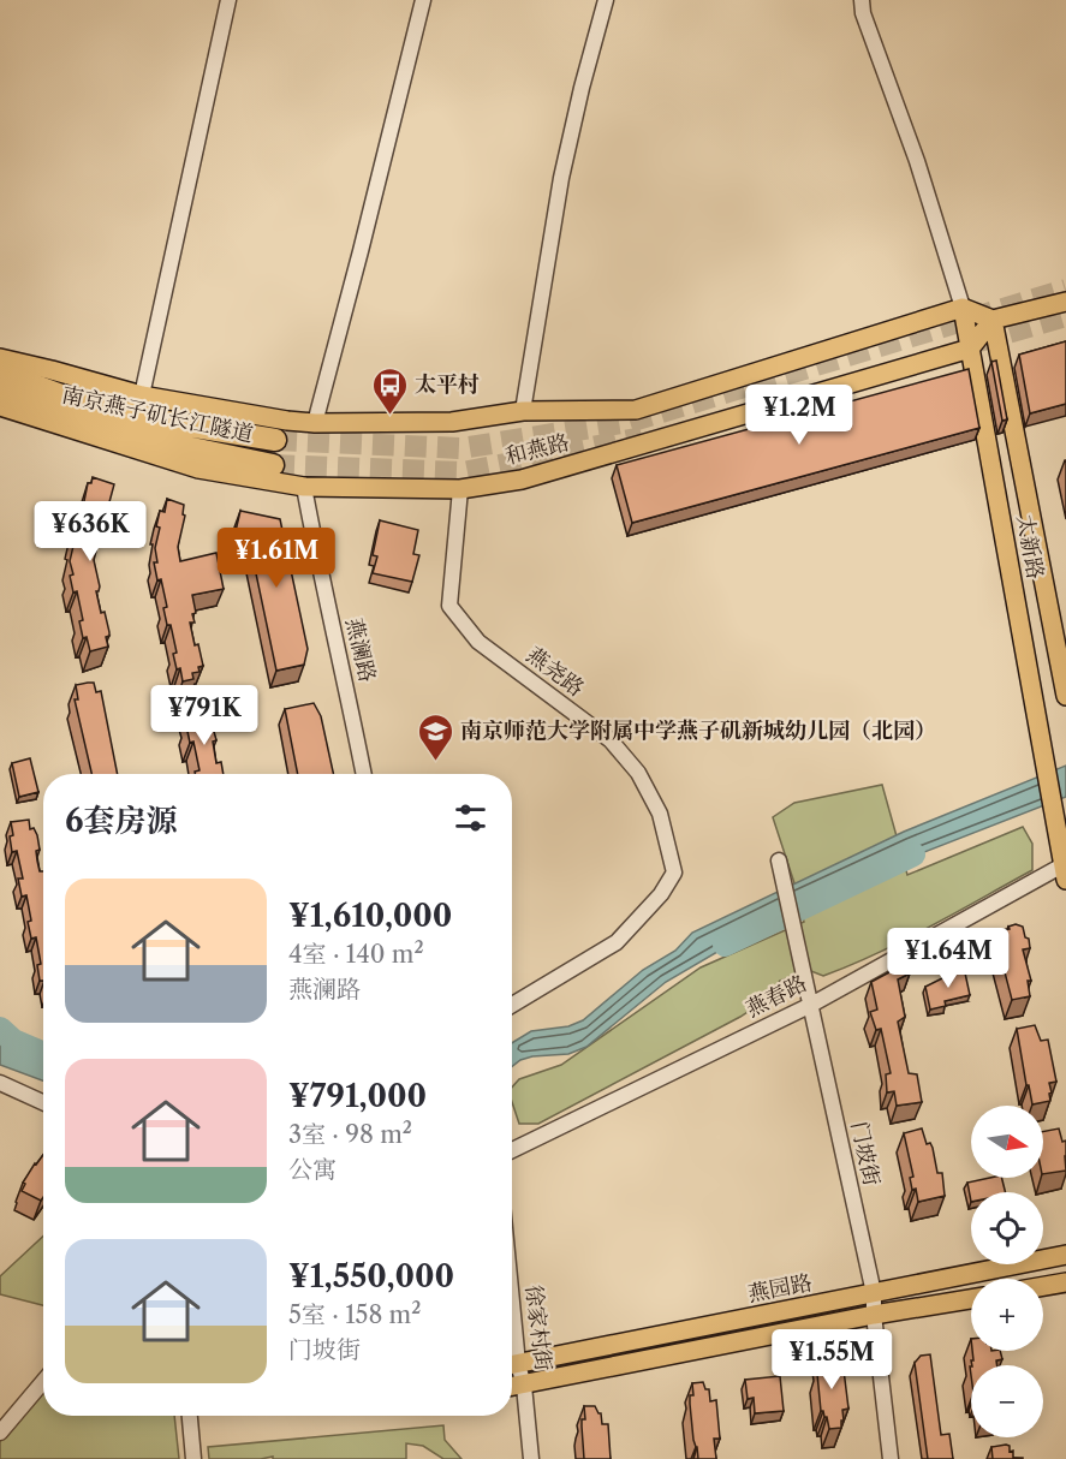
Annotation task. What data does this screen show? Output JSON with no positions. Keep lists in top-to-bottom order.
{
  "streets": {
    "highway": ["南京燕子矶长江隧道"],
    "main road": ["和燕路", "太新路", "燕园路"],
    "street": [
      "燕澜路",
      "燕尧路",
      "燕春路",
      "门坡街",
      "徐家村街"
    ]
  },
  "crossings": [
    ["和燕路", "太新路"],
    ["和燕路", "燕澜路"],
    ["和燕路", "燕尧路"],
    ["太新路", "燕春路"],
    ["燕春路", "门坡街"],
    ["门坡街", "燕园路"],
    ["燕园路", "徐家村街"]
  ],
  "places": {
    "bus stop": ["太平村"],
    "school or university": ["南京师范大学附属中学燕子矶新城幼儿园（北园）"]
  },
  "north": "right",
  "page": {
    "price": [
      "¥1.2M",
      "¥636K",
      "¥1.61M",
      "¥791K",
      "¥1.64M",
      "¥1.55M"
    ],
    "heading": "6套房源",
    "list": [
      {
        "name": "¥1,610,000",
        "note": "4室 · 140 m² · 燕澜路"
      },
      {
        "name": "¥791,000",
        "note": "3室 · 98 m² · 公寓"
      },
      {
        "name": "¥1,550,000",
        "note": "5室 · 158 m² · 门坡街"
      }
    ],
    "map_buttons": ["+", "−"]
  }
}
